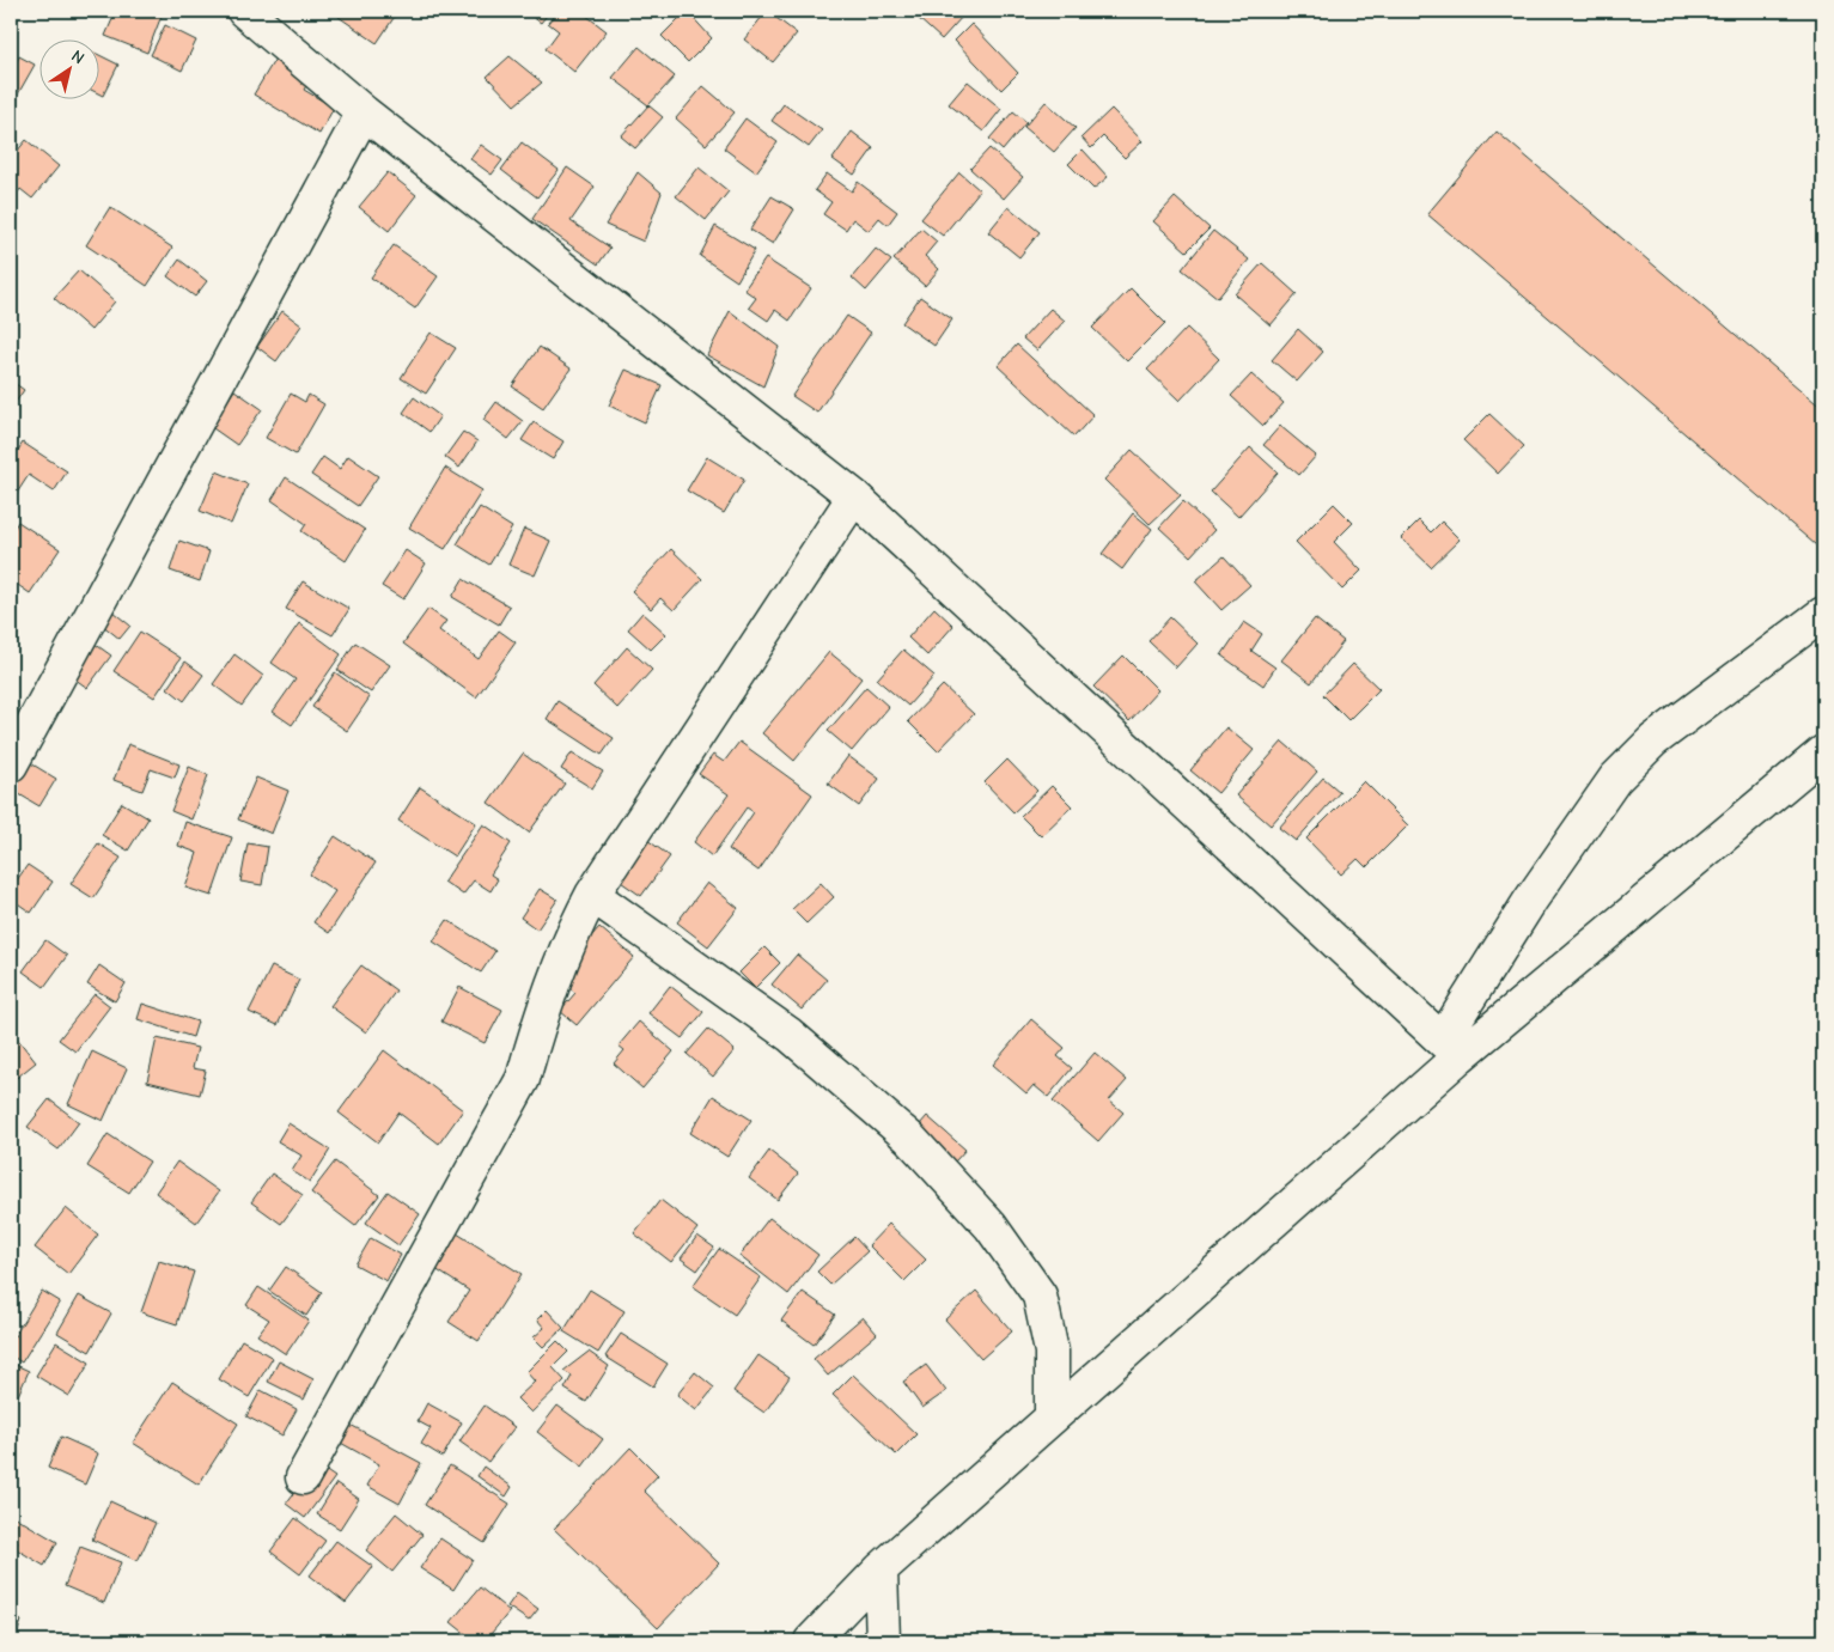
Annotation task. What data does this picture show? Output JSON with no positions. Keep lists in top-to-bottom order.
{
  "north": "top right"
}
